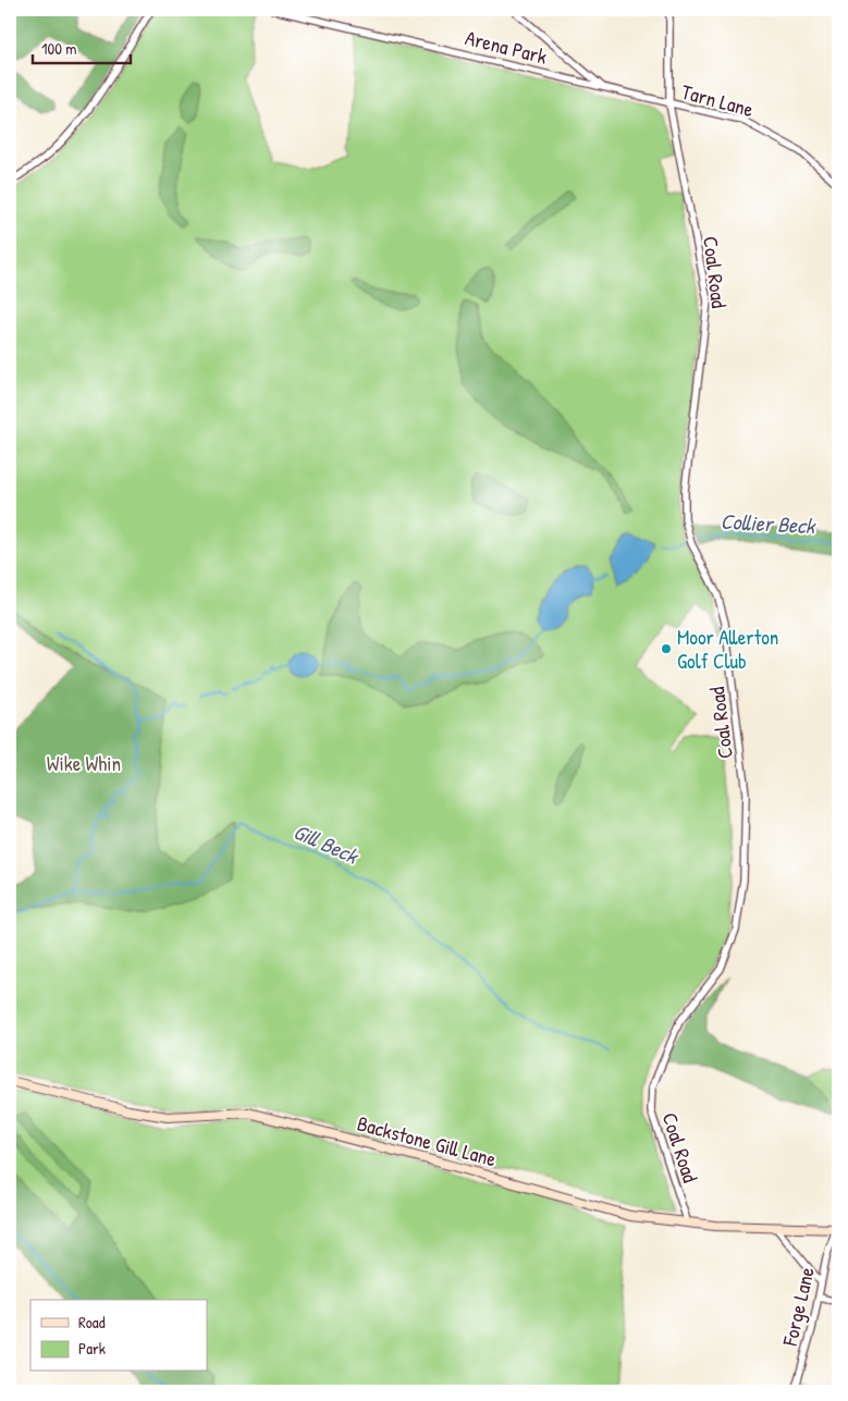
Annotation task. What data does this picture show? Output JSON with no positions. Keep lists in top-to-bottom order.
{
  "streets": {
    "street": [
      "Arena Park",
      "Tarn Lane",
      "Coal Road",
      "Backstone Gill Lane",
      "Forge Lane"
    ]
  },
  "crossings": [
    ["Arena Park", "Tarn Lane"],
    ["Tarn Lane", "Coal Road"],
    ["Coal Road", "Backstone Gill Lane"],
    ["Backstone Gill Lane", "Forge Lane"]
  ],
  "water": ["Collier Beck", "Gill Beck"],
  "parks": ["Wike Whin"],
  "places": ["Moor Allerton Golf Club"],
  "legend": ["Road", "Park"],
  "scale_bar": "100 m"
}
